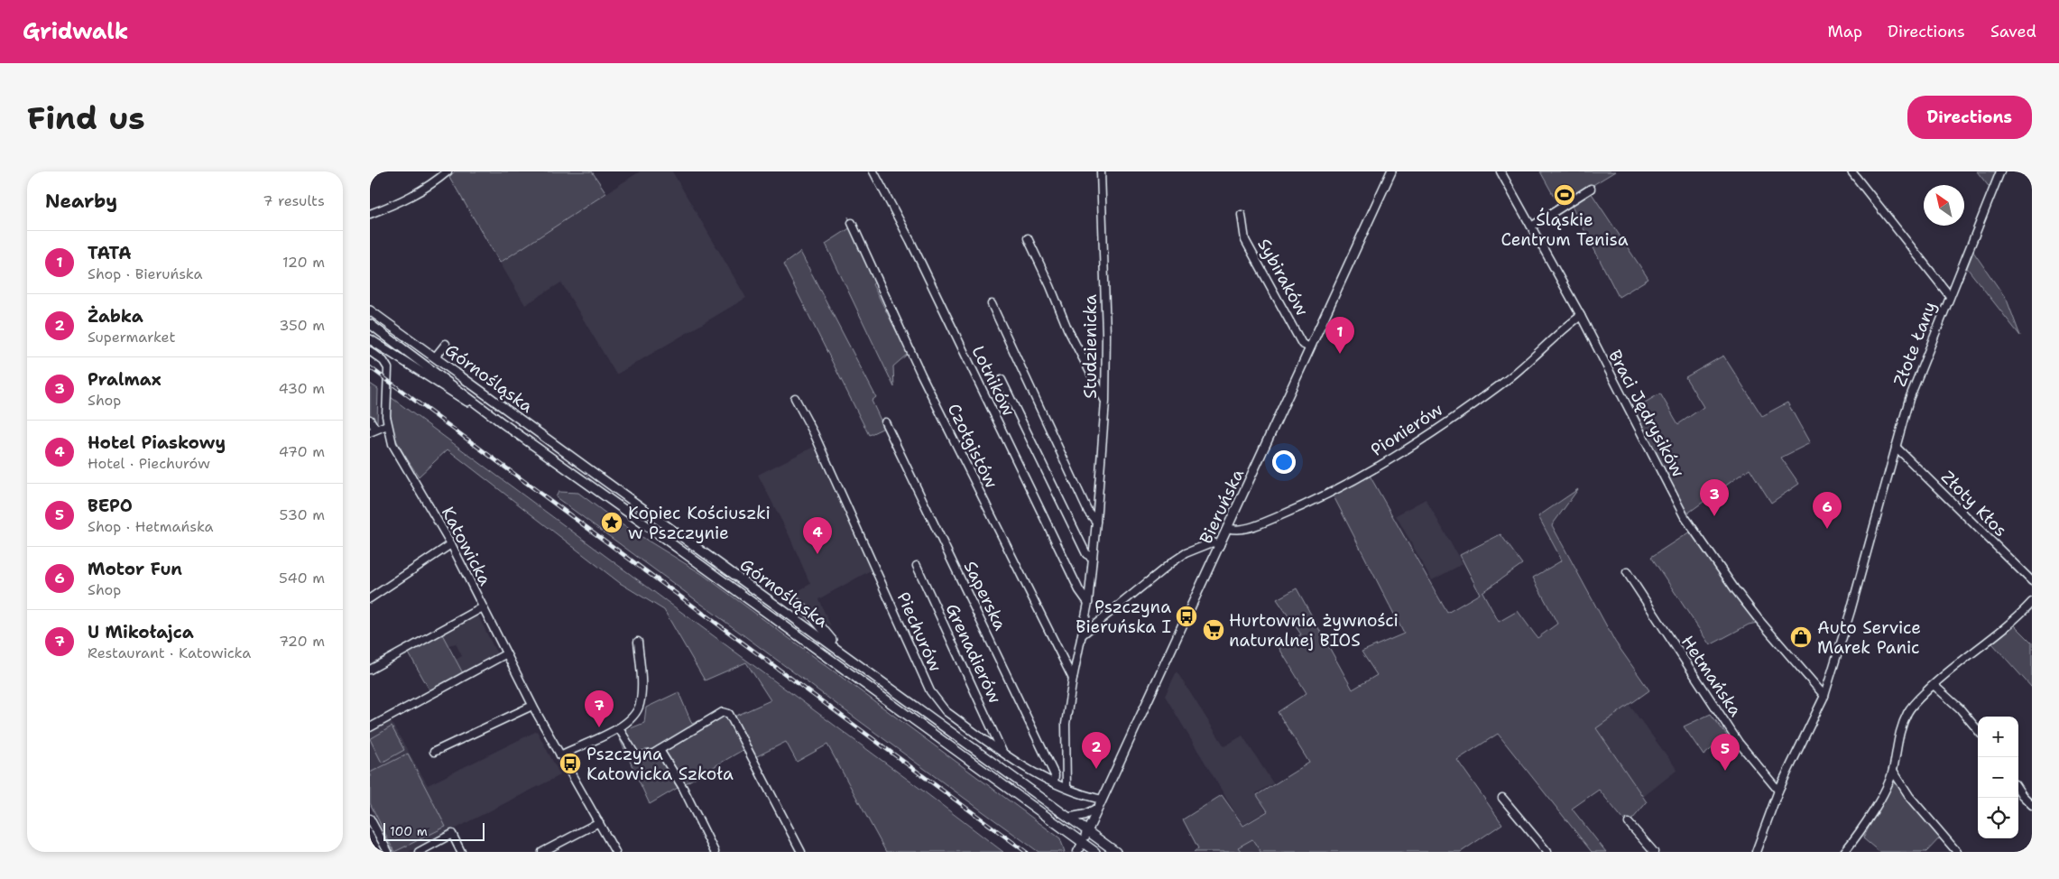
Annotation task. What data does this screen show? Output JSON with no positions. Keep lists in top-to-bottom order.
{
  "streets": {
    "main road": ["Górnośląska", "Bieruńska"],
    "street": [
      "Sybiraków",
      "Złote Łany",
      "Studzienicka",
      "Lotników",
      "Braci Jędrysików",
      "Pionierów",
      "Czołgistów",
      "Złoty Kłos",
      "Katowicka",
      "Saperska",
      "Piechurów",
      "Grenadierów",
      "Hetmańska"
    ]
  },
  "crossings": [
    ["Sybiraków", "Bieruńska"],
    ["Złote Łany", "Braci Jędrysików"],
    ["Złote Łany", "Złoty Kłos"],
    ["Złote Łany", "Hetmańska"],
    ["Studzienicka", "Lotników"],
    ["Studzienicka", "Czołgistów"],
    ["Studzienicka", "Piechurów"],
    ["Górnośląska", "Bieruńska"],
    ["Braci Jędrysików", "Pionierów"],
    ["Pionierów", "Bieruńska"],
    ["Bieruńska", "Piechurów"],
    ["Saperska", "Piechurów"],
    ["Piechurów", "Grenadierów"]
  ],
  "places": {
    "sports": ["Śląskie Centrum Tenisa"],
    "place": ["Kopiec Kościuszki w Pszczynie"],
    "bus stop": ["Pszczyna Bieruńska I", "Pszczyna Katowicka Szkoła"],
    "supermarket": ["Hurtownia żywności naturalnej BIOS"],
    "shop": ["Auto Service Marek Panic"]
  },
  "scale_bar": "100 m",
  "north": "top left",
  "page": {
    "header": "Gridwalk",
    "nav": ["Map", "Directions", "Saved"],
    "buttons": "Directions",
    "title": "Find us",
    "heading": ["Nearby", "7 results"],
    "list": [
      {
        "mark": "1",
        "name": "TATA",
        "note": "Shop · Bieruńska",
        "value": "120 m"
      },
      {
        "mark": "2",
        "name": "Żabka",
        "note": "Supermarket",
        "value": "350 m"
      },
      {
        "mark": "3",
        "name": "Pralmax",
        "note": "Shop",
        "value": "430 m"
      },
      {
        "mark": "4",
        "name": "Hotel Piaskowy",
        "note": "Hotel · Piechurów",
        "value": "470 m"
      },
      {
        "mark": "5",
        "name": "BEPO",
        "note": "Shop · Hetmańska",
        "value": "530 m"
      },
      {
        "mark": "6",
        "name": "Motor Fun",
        "note": "Shop",
        "value": "540 m"
      },
      {
        "mark": "7",
        "name": "U Mikołajca",
        "note": "Restaurant · Katowicka",
        "value": "720 m"
      }
    ],
    "pins": [
      "1",
      "3",
      "6",
      "4",
      "7",
      "2",
      "5"
    ],
    "map_buttons": ["+", "−"],
    "scale": "100 m"
  }
}
